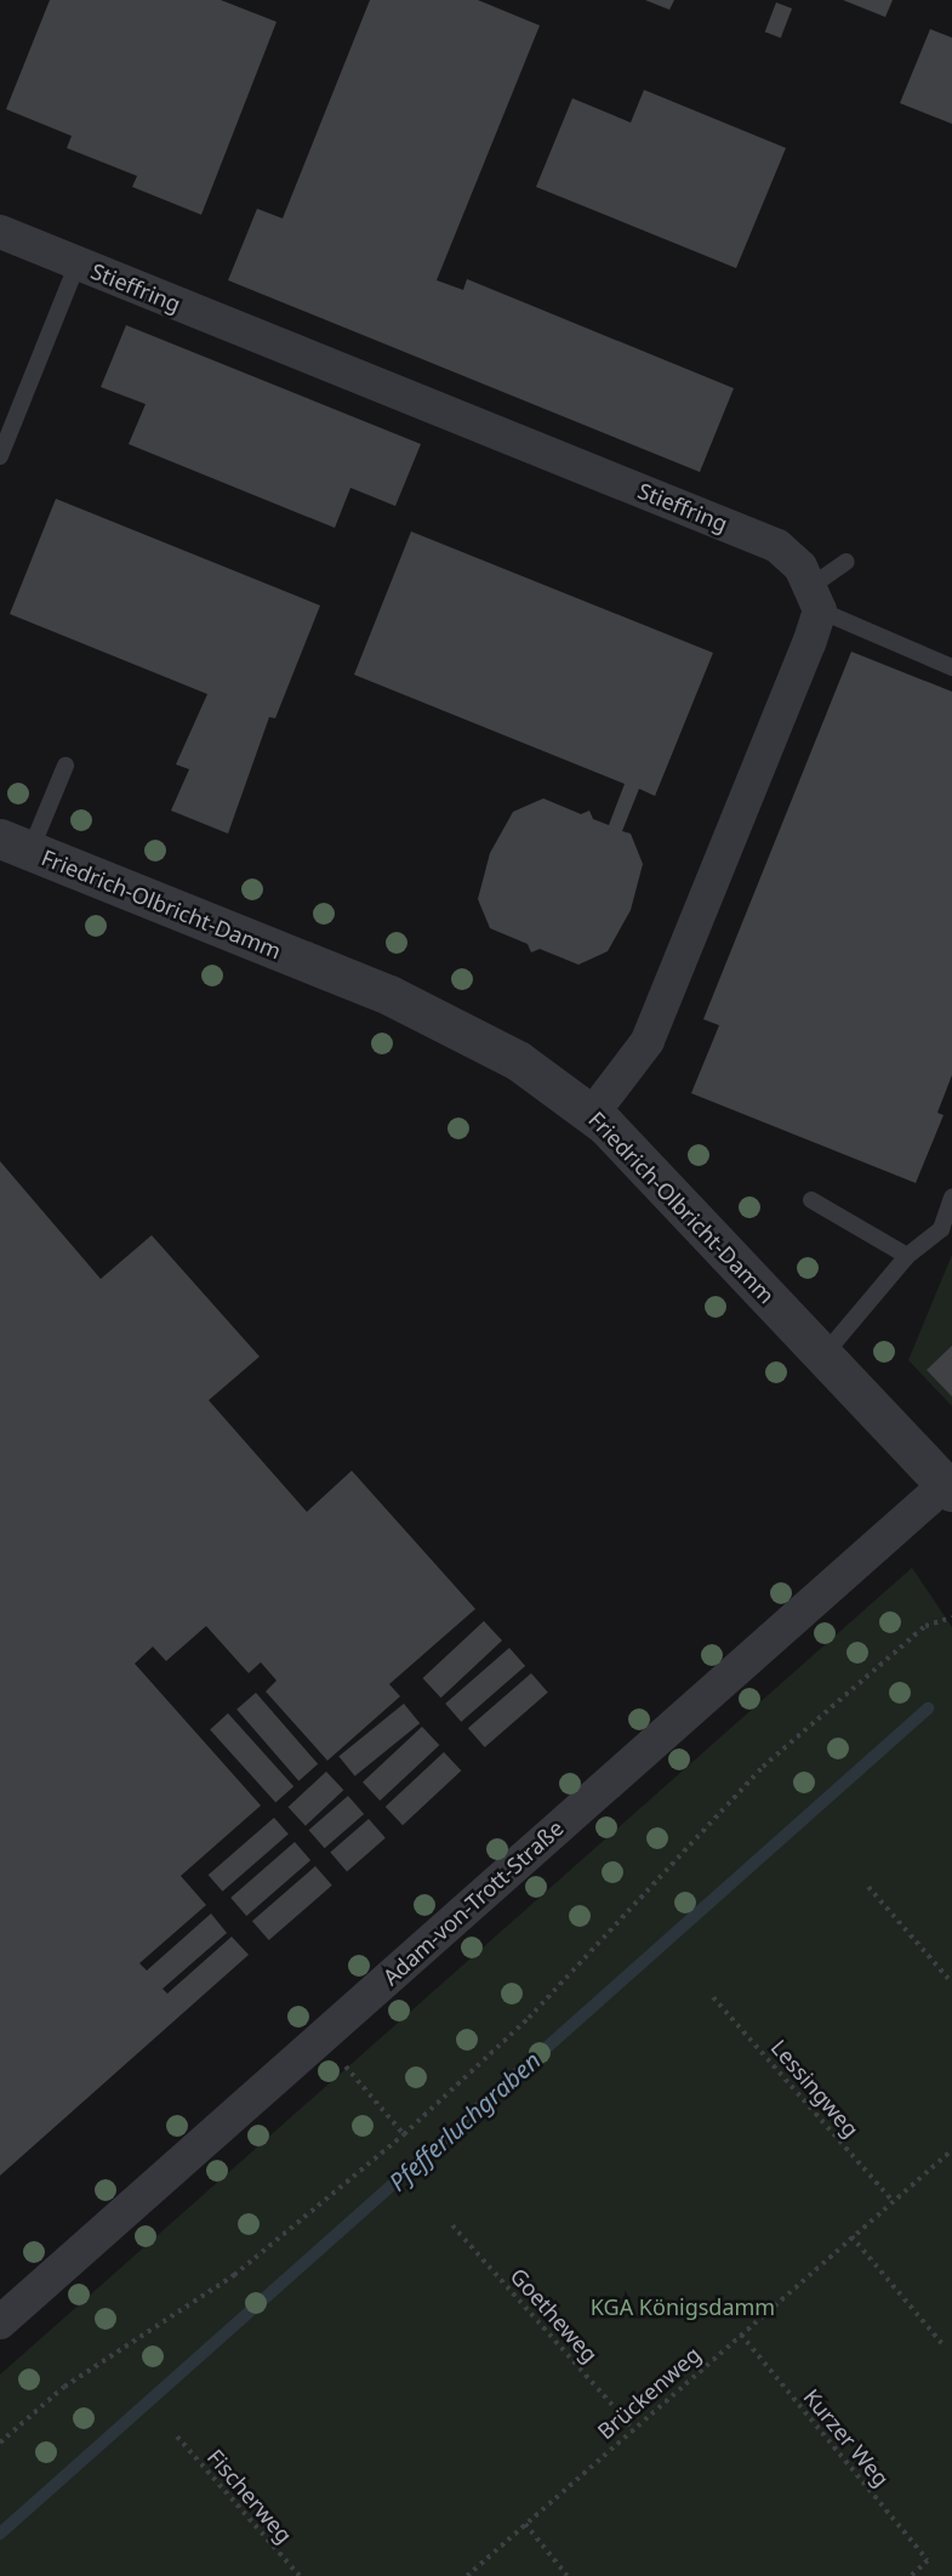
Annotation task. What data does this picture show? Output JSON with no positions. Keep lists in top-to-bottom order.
{
  "streets": {
    "street": ["Stieffring", "Friedrich-Olbricht-Damm", "Adam-von-Trott-Straße"],
    "path": [
      "Lessingweg",
      "Goetheweg",
      "Brückenweg",
      "Kurzer Weg",
      "Fischerweg"
    ]
  },
  "crossings": [
    ["Friedrich-Olbricht-Damm", "Adam-von-Trott-Straße"],
    ["Lessingweg", "Brückenweg"],
    ["Goetheweg", "Brückenweg"],
    ["Brückenweg", "Kurzer Weg"]
  ],
  "water": ["Pfefferluchgraben"],
  "parks": ["KGA Königsdamm"]
}
